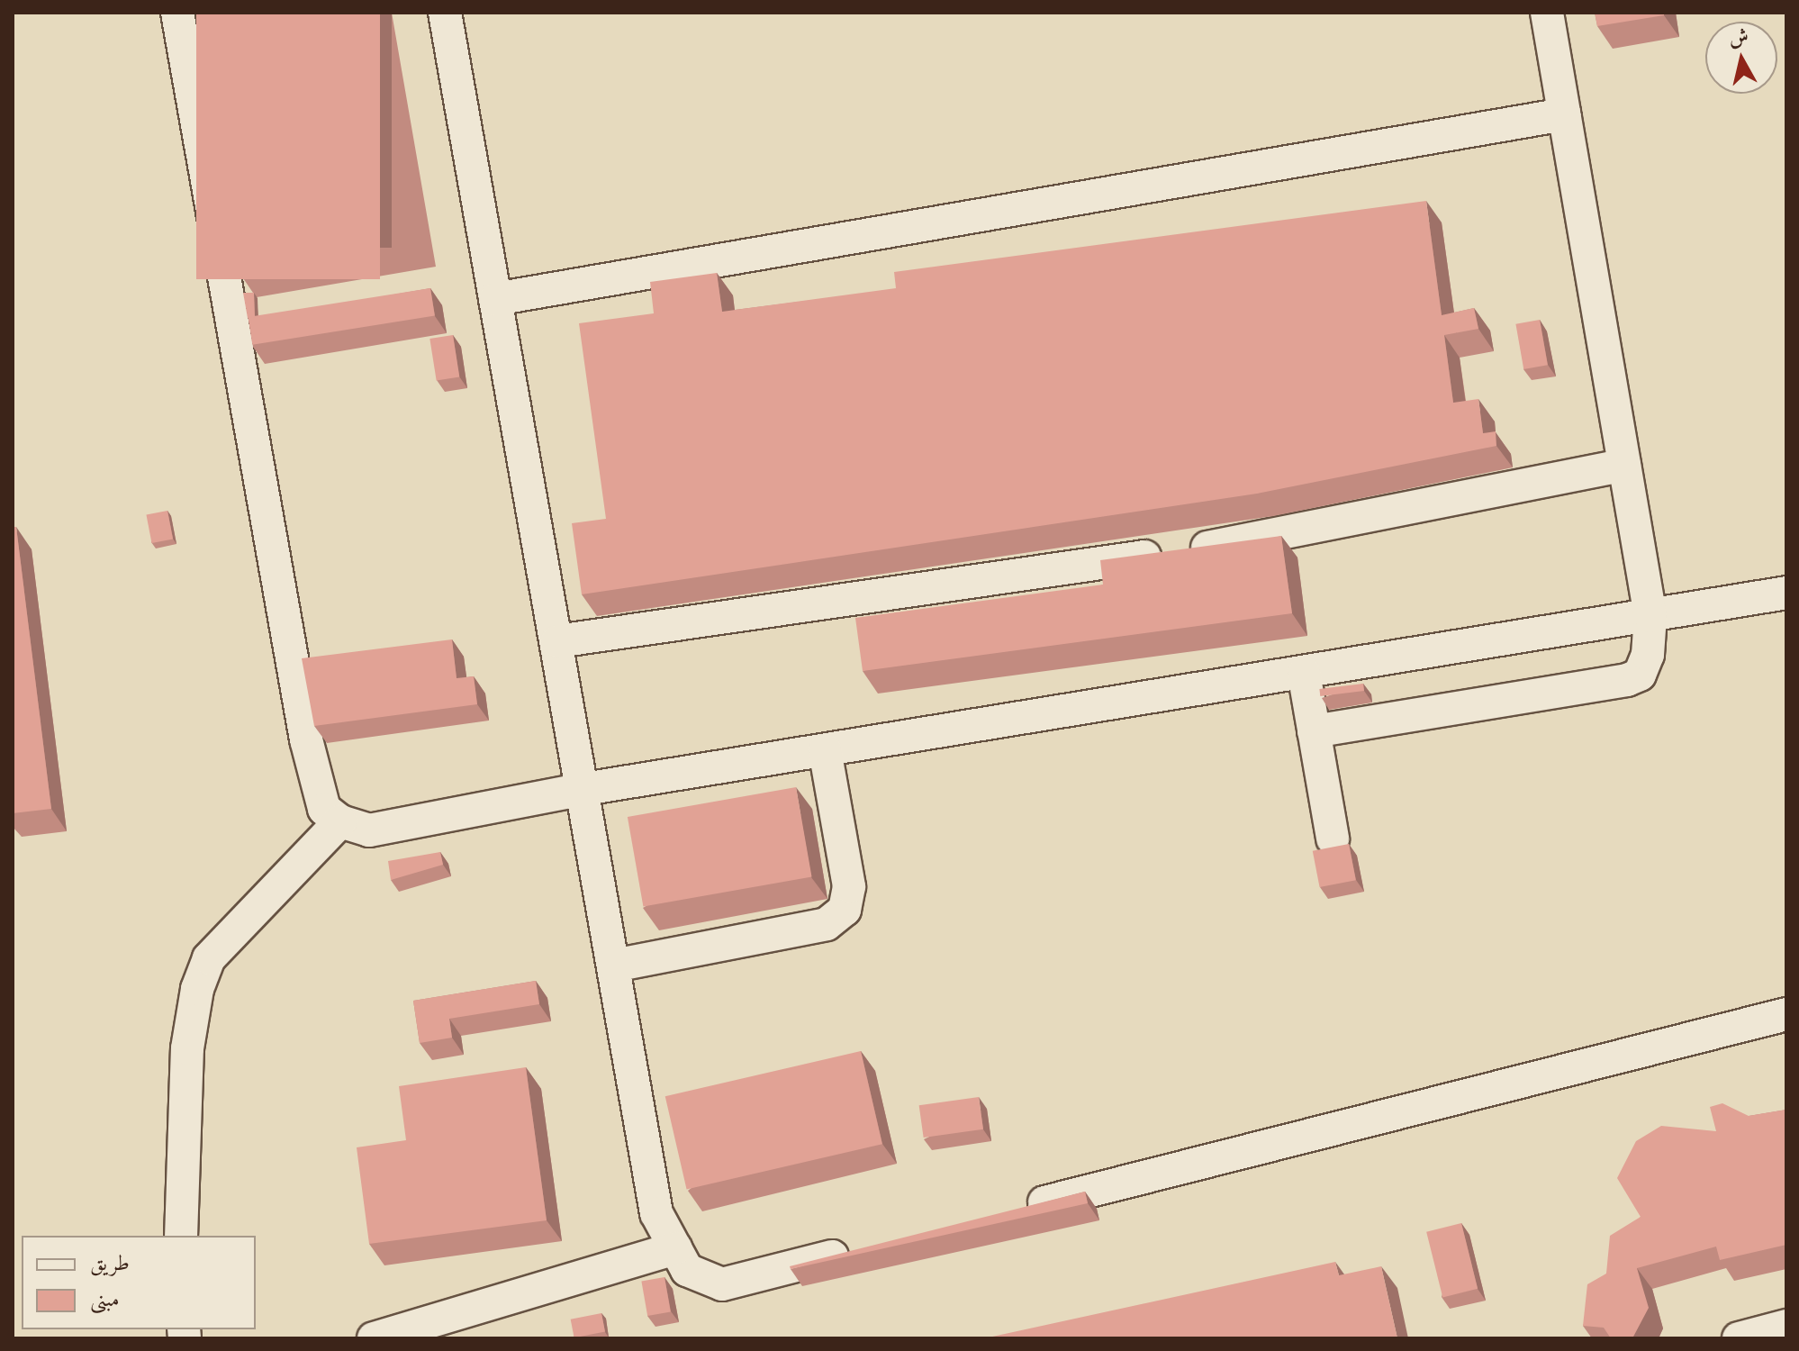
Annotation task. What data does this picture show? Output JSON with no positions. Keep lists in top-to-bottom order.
{
  "legend": ["طريق", "مبنى"],
  "north": "top"
}
